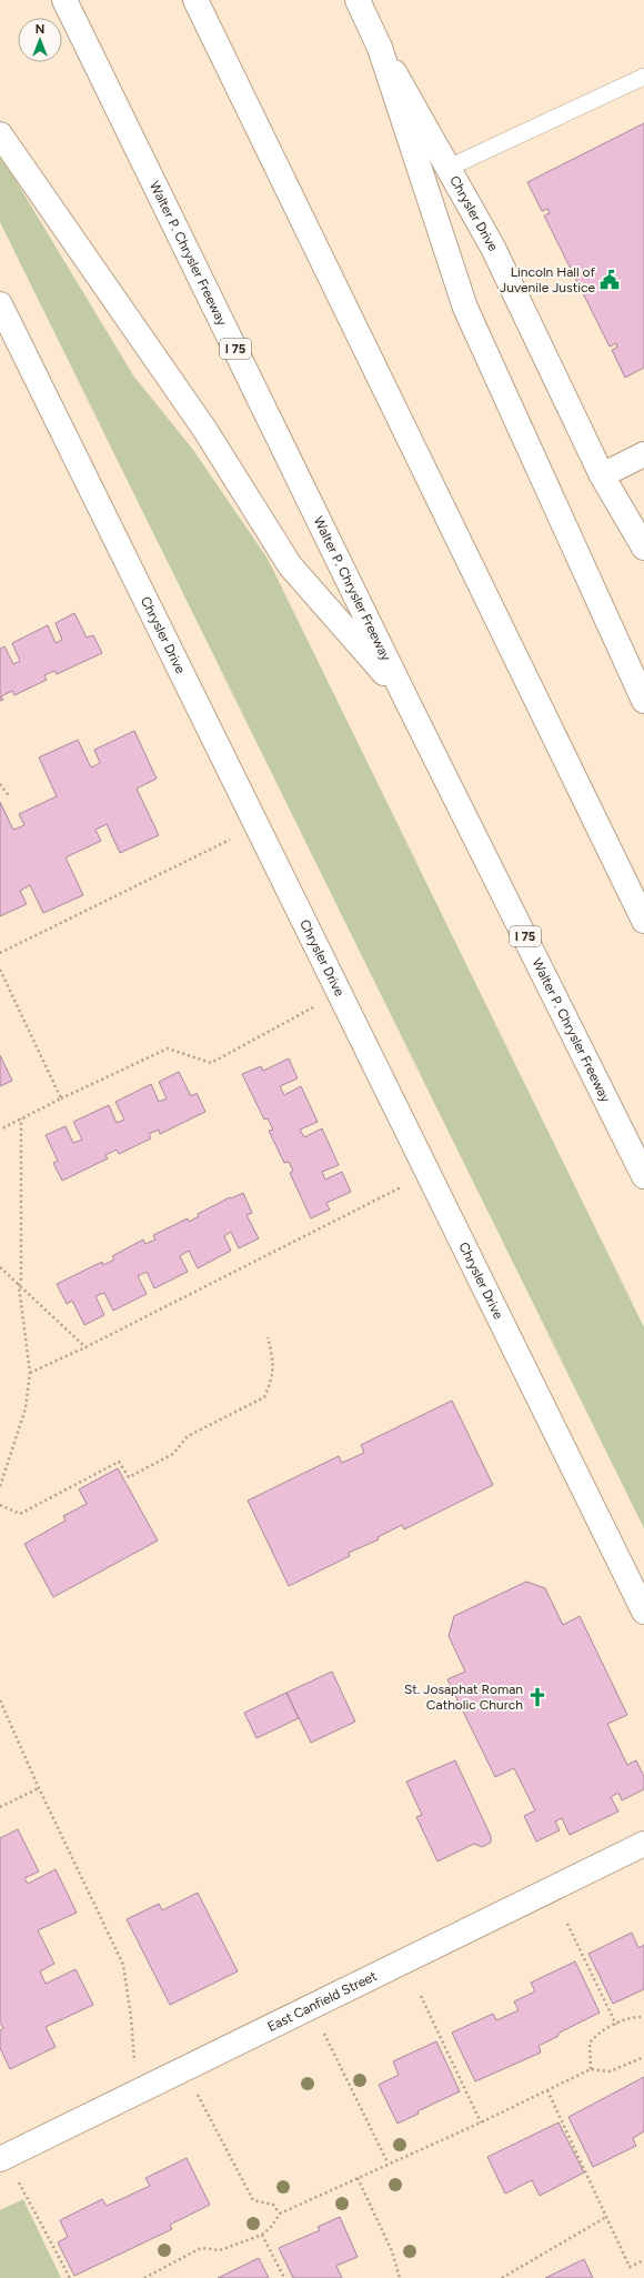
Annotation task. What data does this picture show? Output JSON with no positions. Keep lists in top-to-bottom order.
{
  "streets": {
    "main road": [
      "Chrysler Drive",
      "Walter P. Chrysler Freeway",
      "I 75",
      "East Canfield Street"
    ]
  },
  "places": {
    "public building": ["Lincoln Hall of Juvenile Justice"],
    "church": ["St. Josaphat Roman Catholic Church"]
  },
  "north": "top"
}
